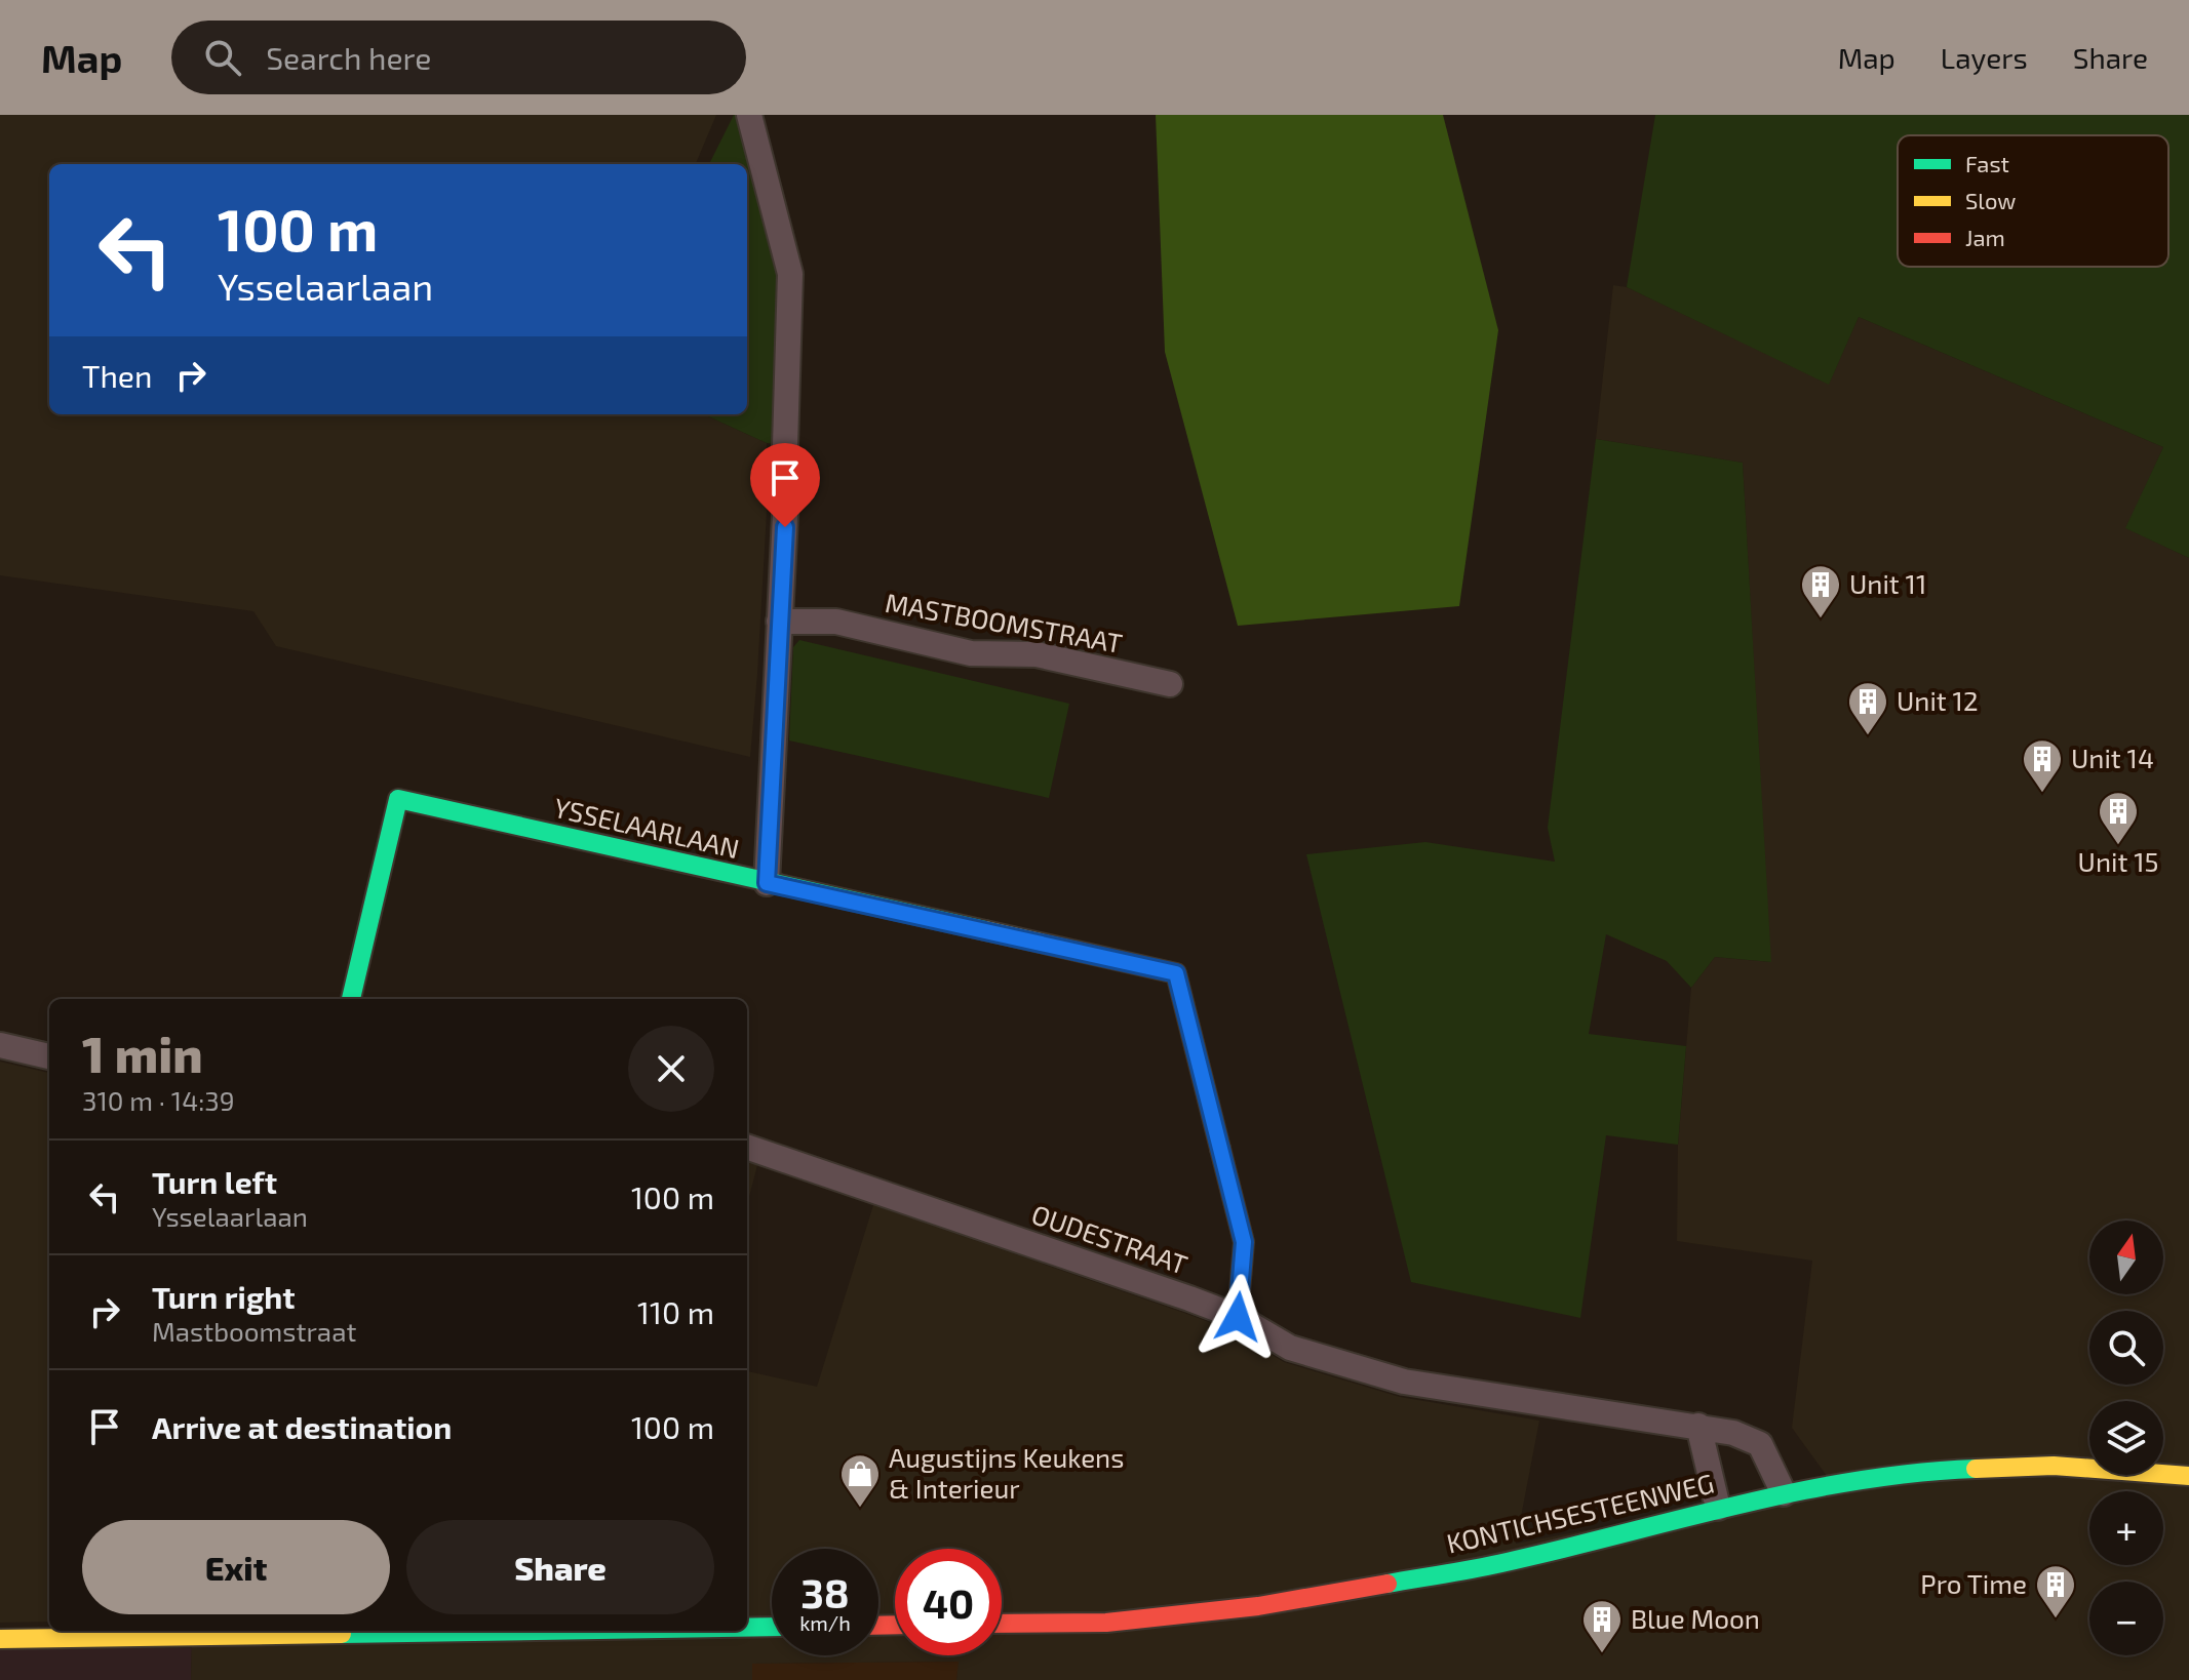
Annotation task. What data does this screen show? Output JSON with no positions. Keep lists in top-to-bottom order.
{
  "streets": {
    "street": [
      "MASTBOOMSTRAAT",
      "YSSELAARLAAN",
      "OUDESTRAAT",
      "KONTICHSESTEENWEG"
    ]
  },
  "crossings": [
    ["YSSELAARLAAN", "OUDESTRAAT"],
    ["OUDESTRAAT", "KONTICHSESTEENWEG"]
  ],
  "places": {
    "building": [
      "Unit 11",
      "Unit 12",
      "Unit 14",
      "Unit 15",
      "Pro Time",
      "Blue Moon"
    ],
    "shop": ["Augustijns Keukens & Interieur"]
  },
  "legend": ["Fast", "Slow", "Jam"],
  "north": "top",
  "page": {
    "header": "Map",
    "search": "Search here",
    "nav": ["Map", "Layers", "Share"],
    "turn": ["100 m", "Ysselaarlaan"],
    "then": "Then",
    "heading": ["1 min", "310 m · 14:39"],
    "list": [
      {
        "name": "Turn left",
        "note": "Ysselaarlaan",
        "value": "100 m"
      },
      {
        "name": "Turn right",
        "note": "Mastboomstraat",
        "value": "110 m"
      },
      {
        "name": "Arrive at destination",
        "value": "100 m"
      }
    ],
    "map_buttons": ["+", "−"],
    "buttons": ["Exit", "Share"],
    "speed": "38 km/h",
    "limit": "40"
  }
}
